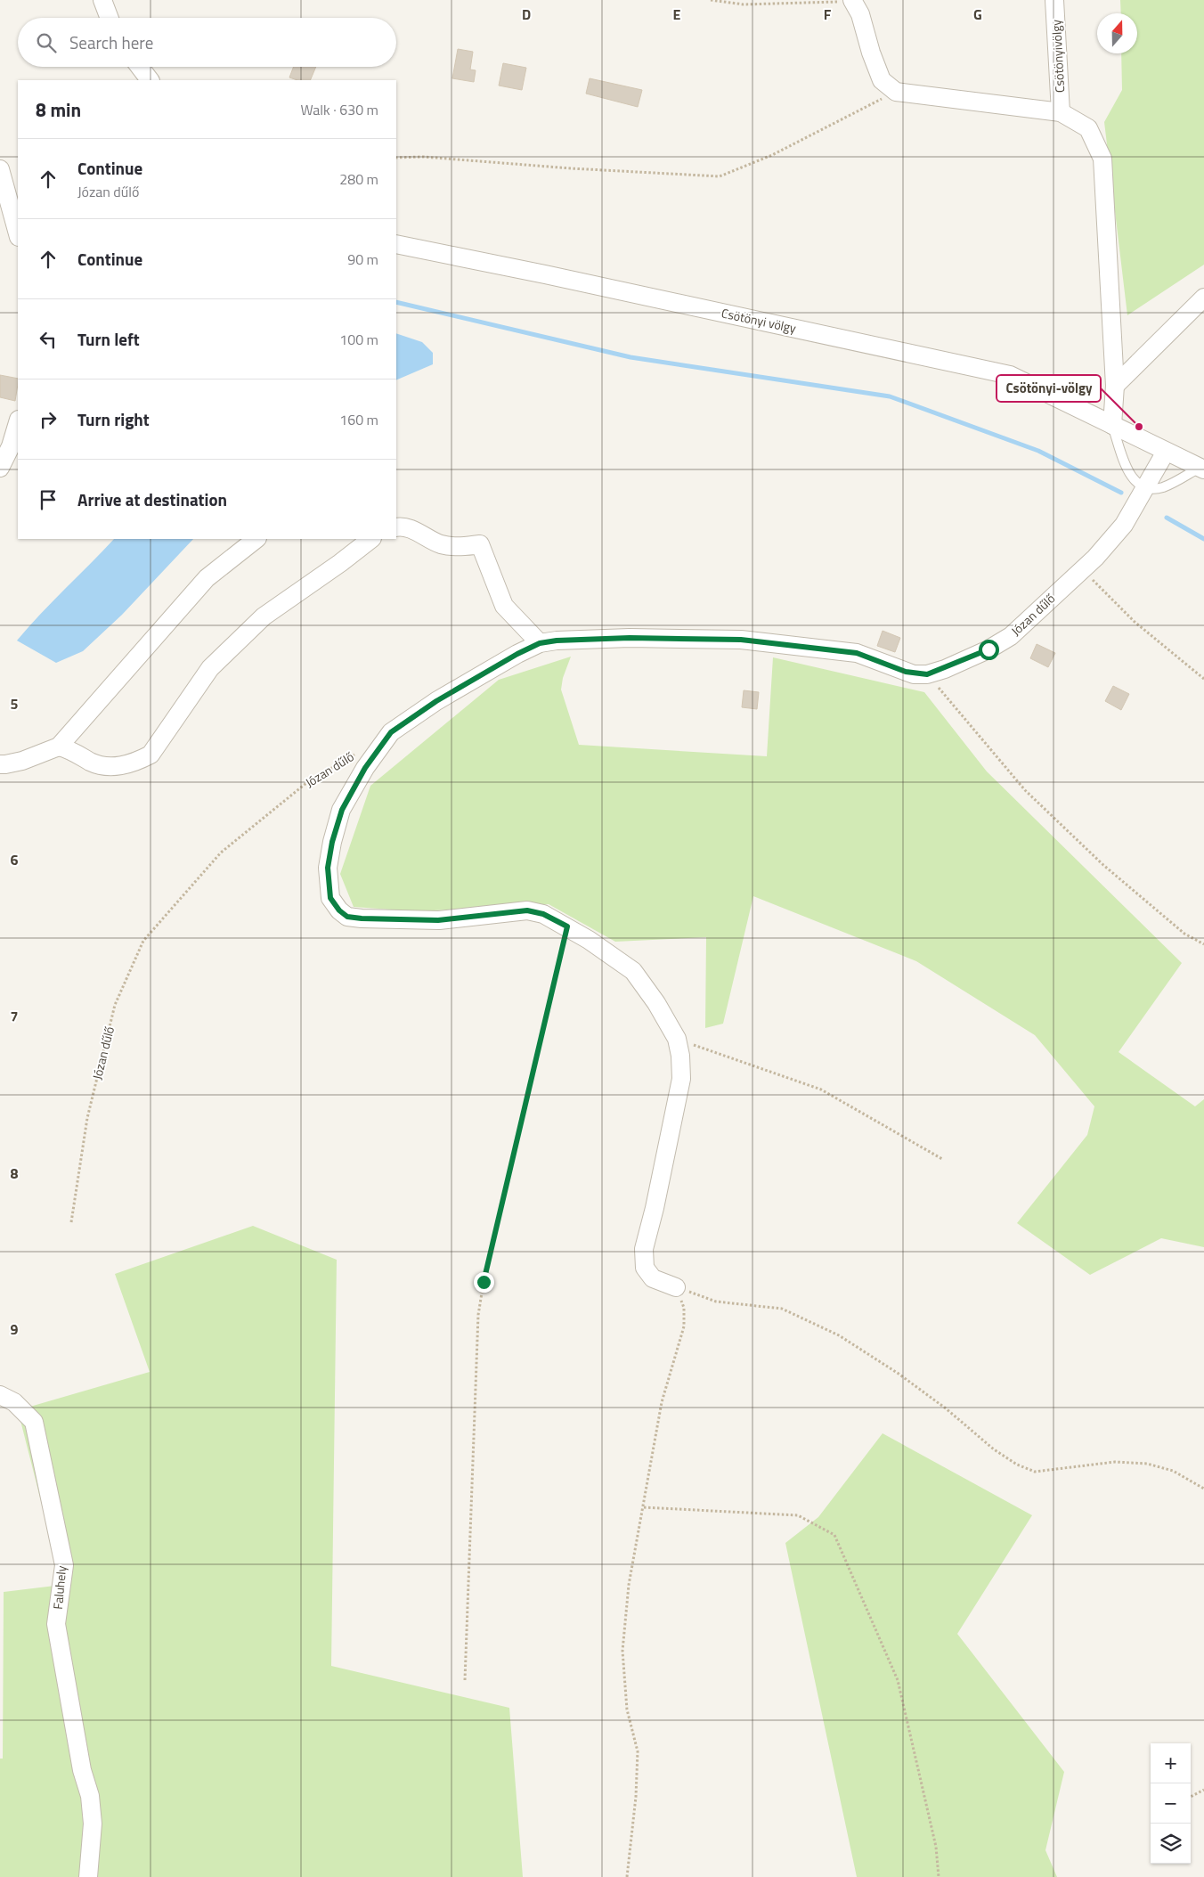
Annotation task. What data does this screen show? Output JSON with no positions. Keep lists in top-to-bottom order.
{
  "streets": {
    "street": [
      "Csötönyivölgy",
      "Csötönyi völgy",
      "Józan dűlő",
      "Faluhely"
    ]
  },
  "crossings": [
    ["Csötönyi völgy", "Józan dűlő"]
  ],
  "places": ["Csötönyi-völgy"],
  "north": "top",
  "page": {
    "search": "Search here",
    "heading": ["8 min", "Walk · 630 m"],
    "list": [
      ["Continue", "Józan dűlő", "280 m"],
      ["Continue", "90 m"],
      ["Turn left", "100 m"],
      ["Turn right", "160 m"],
      "Arrive at destination"
    ],
    "map_buttons": ["+", "−"]
  },
  "grid": {
    "columns": [
      "D",
      "E",
      "F",
      "G"
    ],
    "rows": [
      "5",
      "6",
      "7",
      "8",
      "9"
    ]
  }
}
